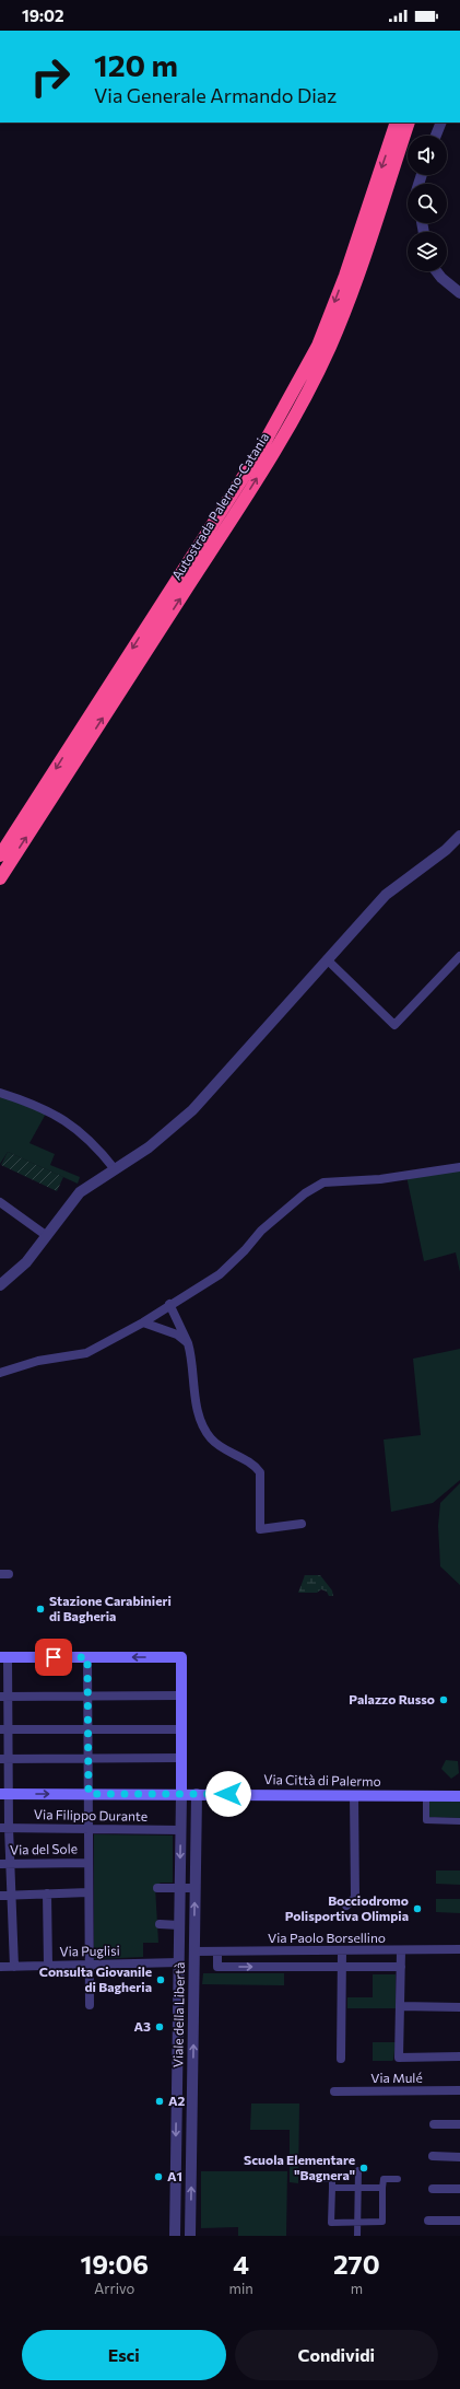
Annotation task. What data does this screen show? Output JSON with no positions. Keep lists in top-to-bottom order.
{
  "streets": {
    "highway": ["Autostrada Palermo-Catania"],
    "main road": ["Via Città di Palermo"],
    "street": [
      "Via Filippo Durante",
      "Via del Sole",
      "Via Paolo Borsellino",
      "Via Puglisi",
      "Viale della Libertà",
      "Via Mulé"
    ]
  },
  "crossings": [
    ["Via Città di Palermo", "Viale della Libertà"],
    ["Via Filippo Durante", "Viale della Libertà"],
    ["Via Paolo Borsellino", "Viale della Libertà"],
    ["Via Puglisi", "Viale della Libertà"]
  ],
  "places": [
    "Stazione Carabinieri di Bagheria",
    "Palazzo Russo",
    "Bocciodromo Polisportiva Olimpia",
    "Consulta Giovanile di Bagheria",
    "A3",
    "A2",
    "Scuola Elementare \"Bagnera\"",
    "A1"
  ],
  "page": {
    "status": "19:02",
    "turn": ["120 m", "Via Generale Armando Diaz"],
    "eta": [
      "19:06",
      "Arrivo",
      "4",
      "min",
      "270",
      "m"
    ],
    "buttons": ["Esci", "Condividi"]
  }
}
